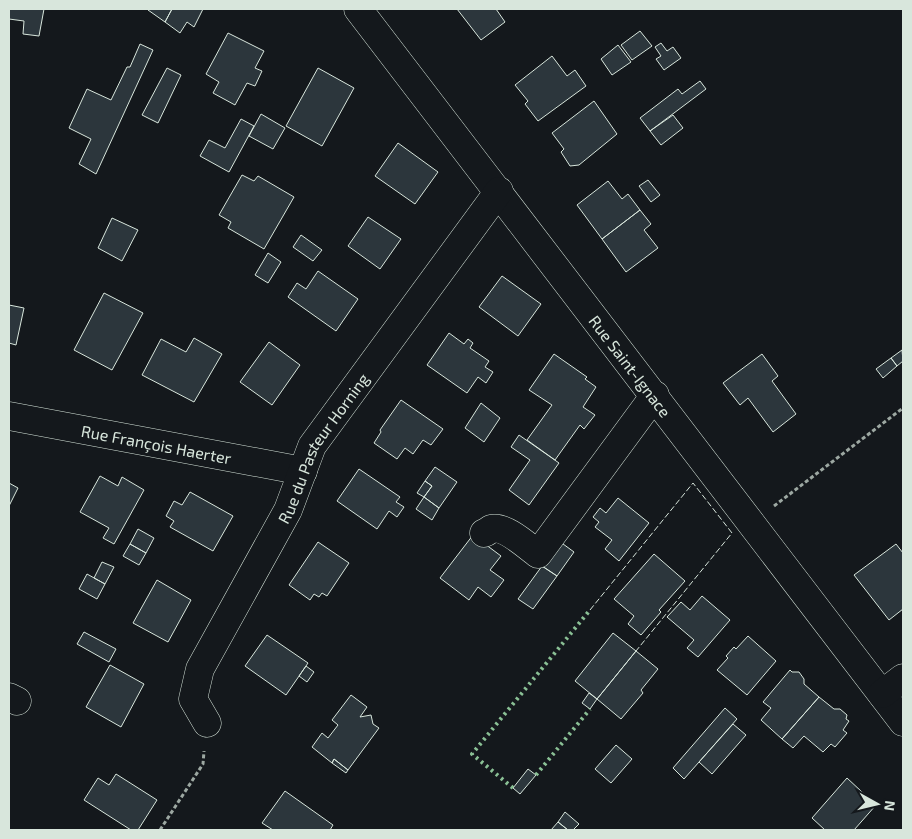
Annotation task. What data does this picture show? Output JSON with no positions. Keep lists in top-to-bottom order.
{
  "streets": {
    "street": ["Rue Saint-Ignace", "Rue François Haerter", "Rue du Pasteur Horning"]
  },
  "crossings": [
    ["Rue Saint-Ignace", "Rue du Pasteur Horning"],
    ["Rue François Haerter", "Rue du Pasteur Horning"]
  ],
  "north": "right"
}
